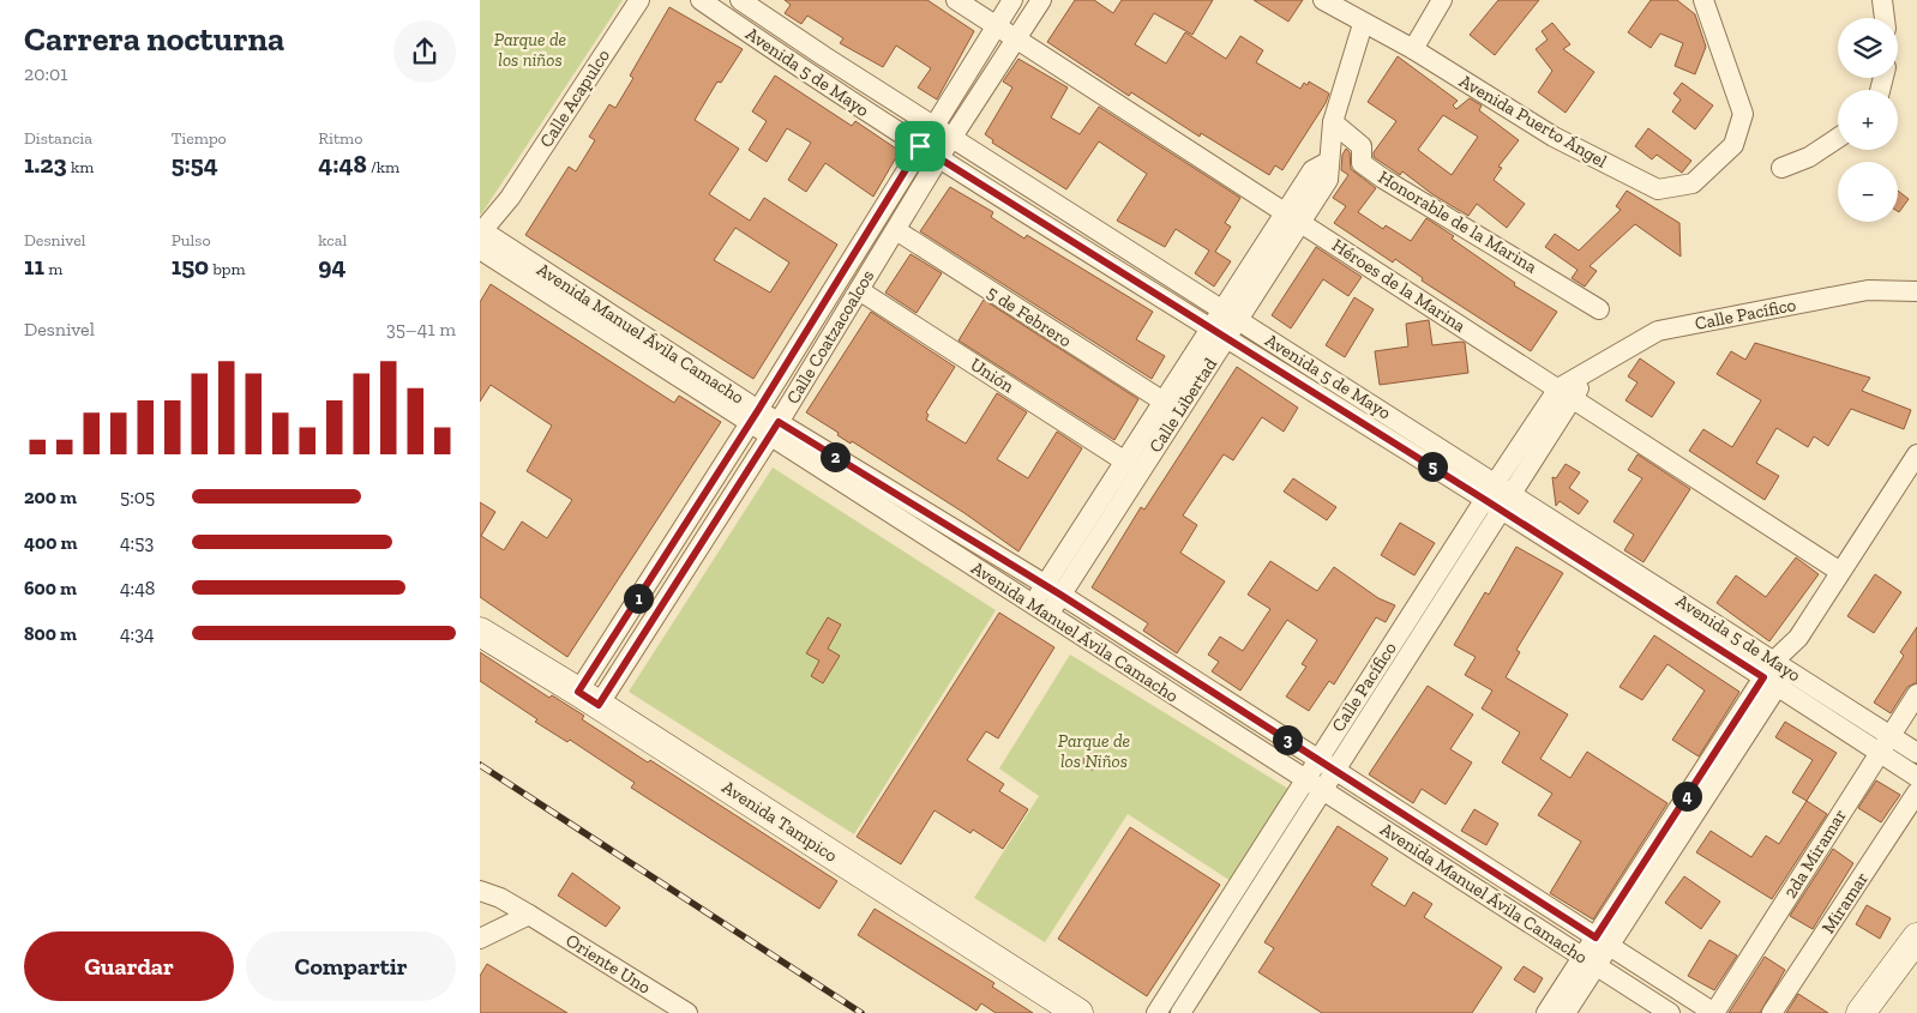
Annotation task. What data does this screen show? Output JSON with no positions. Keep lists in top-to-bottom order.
{
  "streets": {
    "main road": ["Avenida Tampico"],
    "street": [
      "Avenida 5 de Mayo",
      "Calle Acapulco",
      "Avenida Puerto Ángel",
      "Honorable de la Marina",
      "Héroes de la Marina",
      "Calle Pacífico",
      "5 de Febrero",
      "Avenida Manuel Ávila Camacho",
      "Calle Coatzacoalcos",
      "Unión",
      "Calle Libertad",
      "2da Miramar",
      "Miramar",
      "Oriente Uno"
    ]
  },
  "crossings": [
    ["Avenida 5 de Mayo", "Calle Pacífico"],
    ["Avenida 5 de Mayo", "Calle Coatzacoalcos"],
    ["Avenida 5 de Mayo", "Calle Libertad"],
    ["Avenida 5 de Mayo", "2da Miramar"],
    ["Calle Acapulco", "Avenida Manuel Ávila Camacho"],
    ["Avenida Puerto Ángel", "Calle Libertad"],
    ["Honorable de la Marina", "Calle Libertad"],
    ["Héroes de la Marina", "Calle Pacífico"],
    ["Héroes de la Marina", "Calle Coatzacoalcos"],
    ["Héroes de la Marina", "Calle Libertad"],
    ["Calle Pacífico", "Avenida Manuel Ávila Camacho"],
    ["5 de Febrero", "Calle Coatzacoalcos"],
    ["5 de Febrero", "Calle Libertad"],
    ["Avenida Manuel Ávila Camacho", "Calle Coatzacoalcos"],
    ["Avenida Manuel Ávila Camacho", "Calle Libertad"],
    ["Avenida Manuel Ávila Camacho", "2da Miramar"],
    ["Calle Coatzacoalcos", "Unión"],
    ["Calle Coatzacoalcos", "Avenida Tampico"],
    ["Unión", "Calle Libertad"]
  ],
  "parks": ["Parque de los niños", "Parque de los Niños"],
  "page": {
    "heading": ["Carrera nocturna", "20:01"],
    "map_buttons": ["+", "−"],
    "stats": [
      ["Distancia", "1.23 km"],
      ["Tiempo", "5:54"],
      ["Ritmo", "4:48 /km"],
      ["Desnivel", "11 m"],
      ["Pulso", "150 bpm"],
      ["kcal", "94"]
    ],
    "chart": ["Desnivel", "35–41 m"],
    "pins": [
      "2",
      "5",
      "1",
      "3",
      "4"
    ],
    "list": [
      {
        "name": "200 m",
        "note": "5:05"
      },
      {
        "name": "400 m",
        "note": "4:53"
      },
      {
        "name": "600 m",
        "note": "4:48"
      },
      {
        "name": "800 m",
        "note": "4:34"
      }
    ],
    "buttons": ["Guardar", "Compartir"]
  }
}
